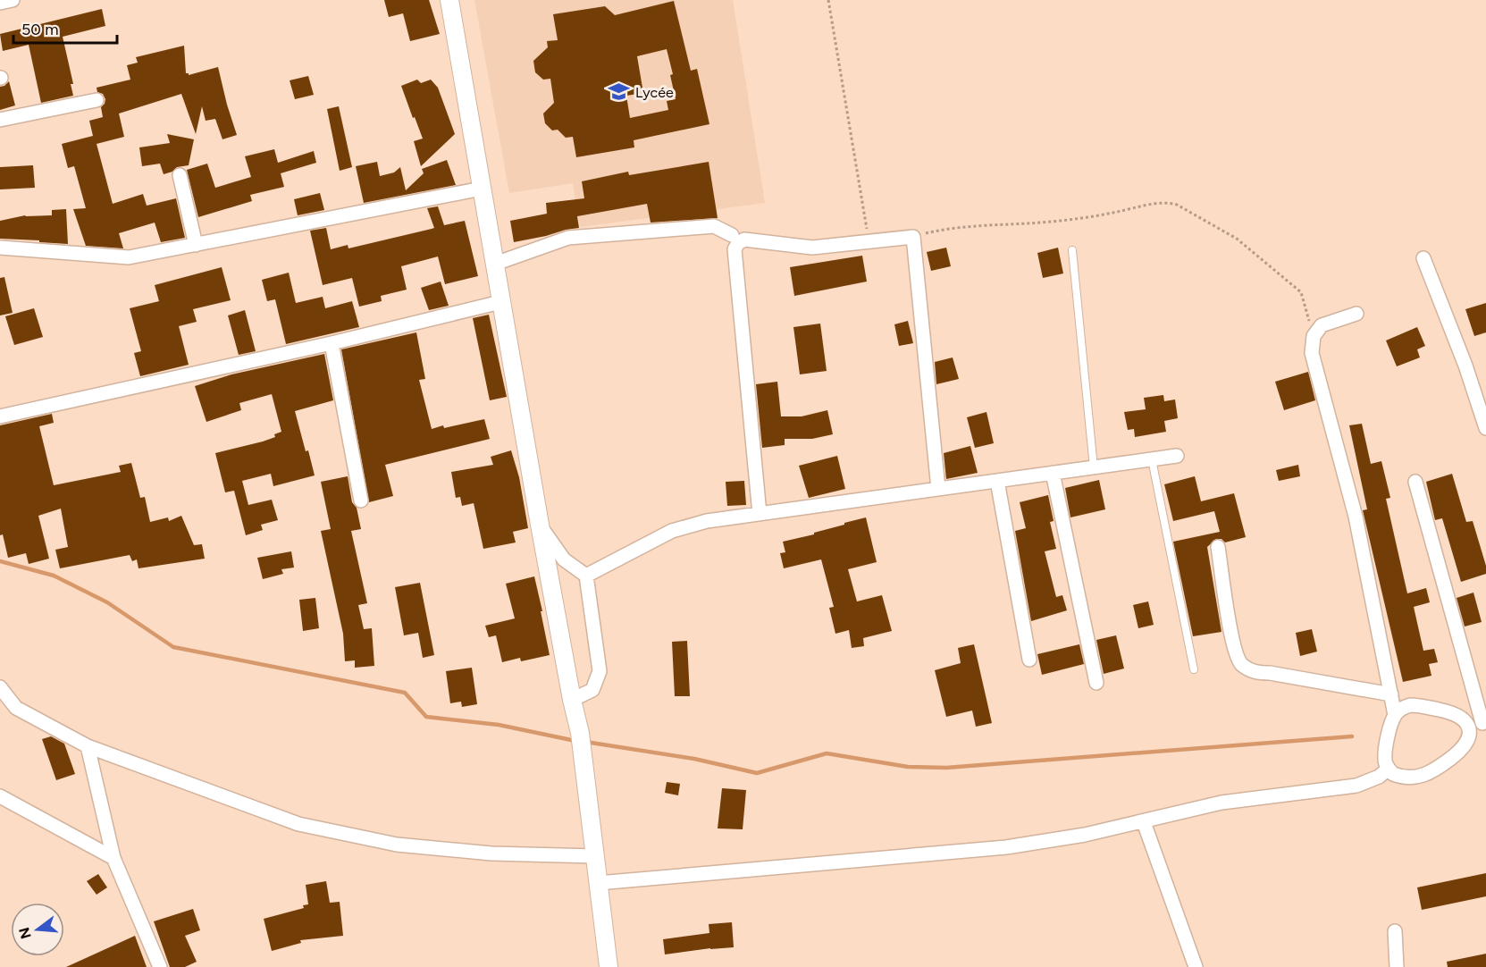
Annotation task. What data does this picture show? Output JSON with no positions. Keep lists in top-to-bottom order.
{
  "places": {
    "school or university": ["Lycée"]
  },
  "scale_bar": "50 m",
  "north": "left"
}
